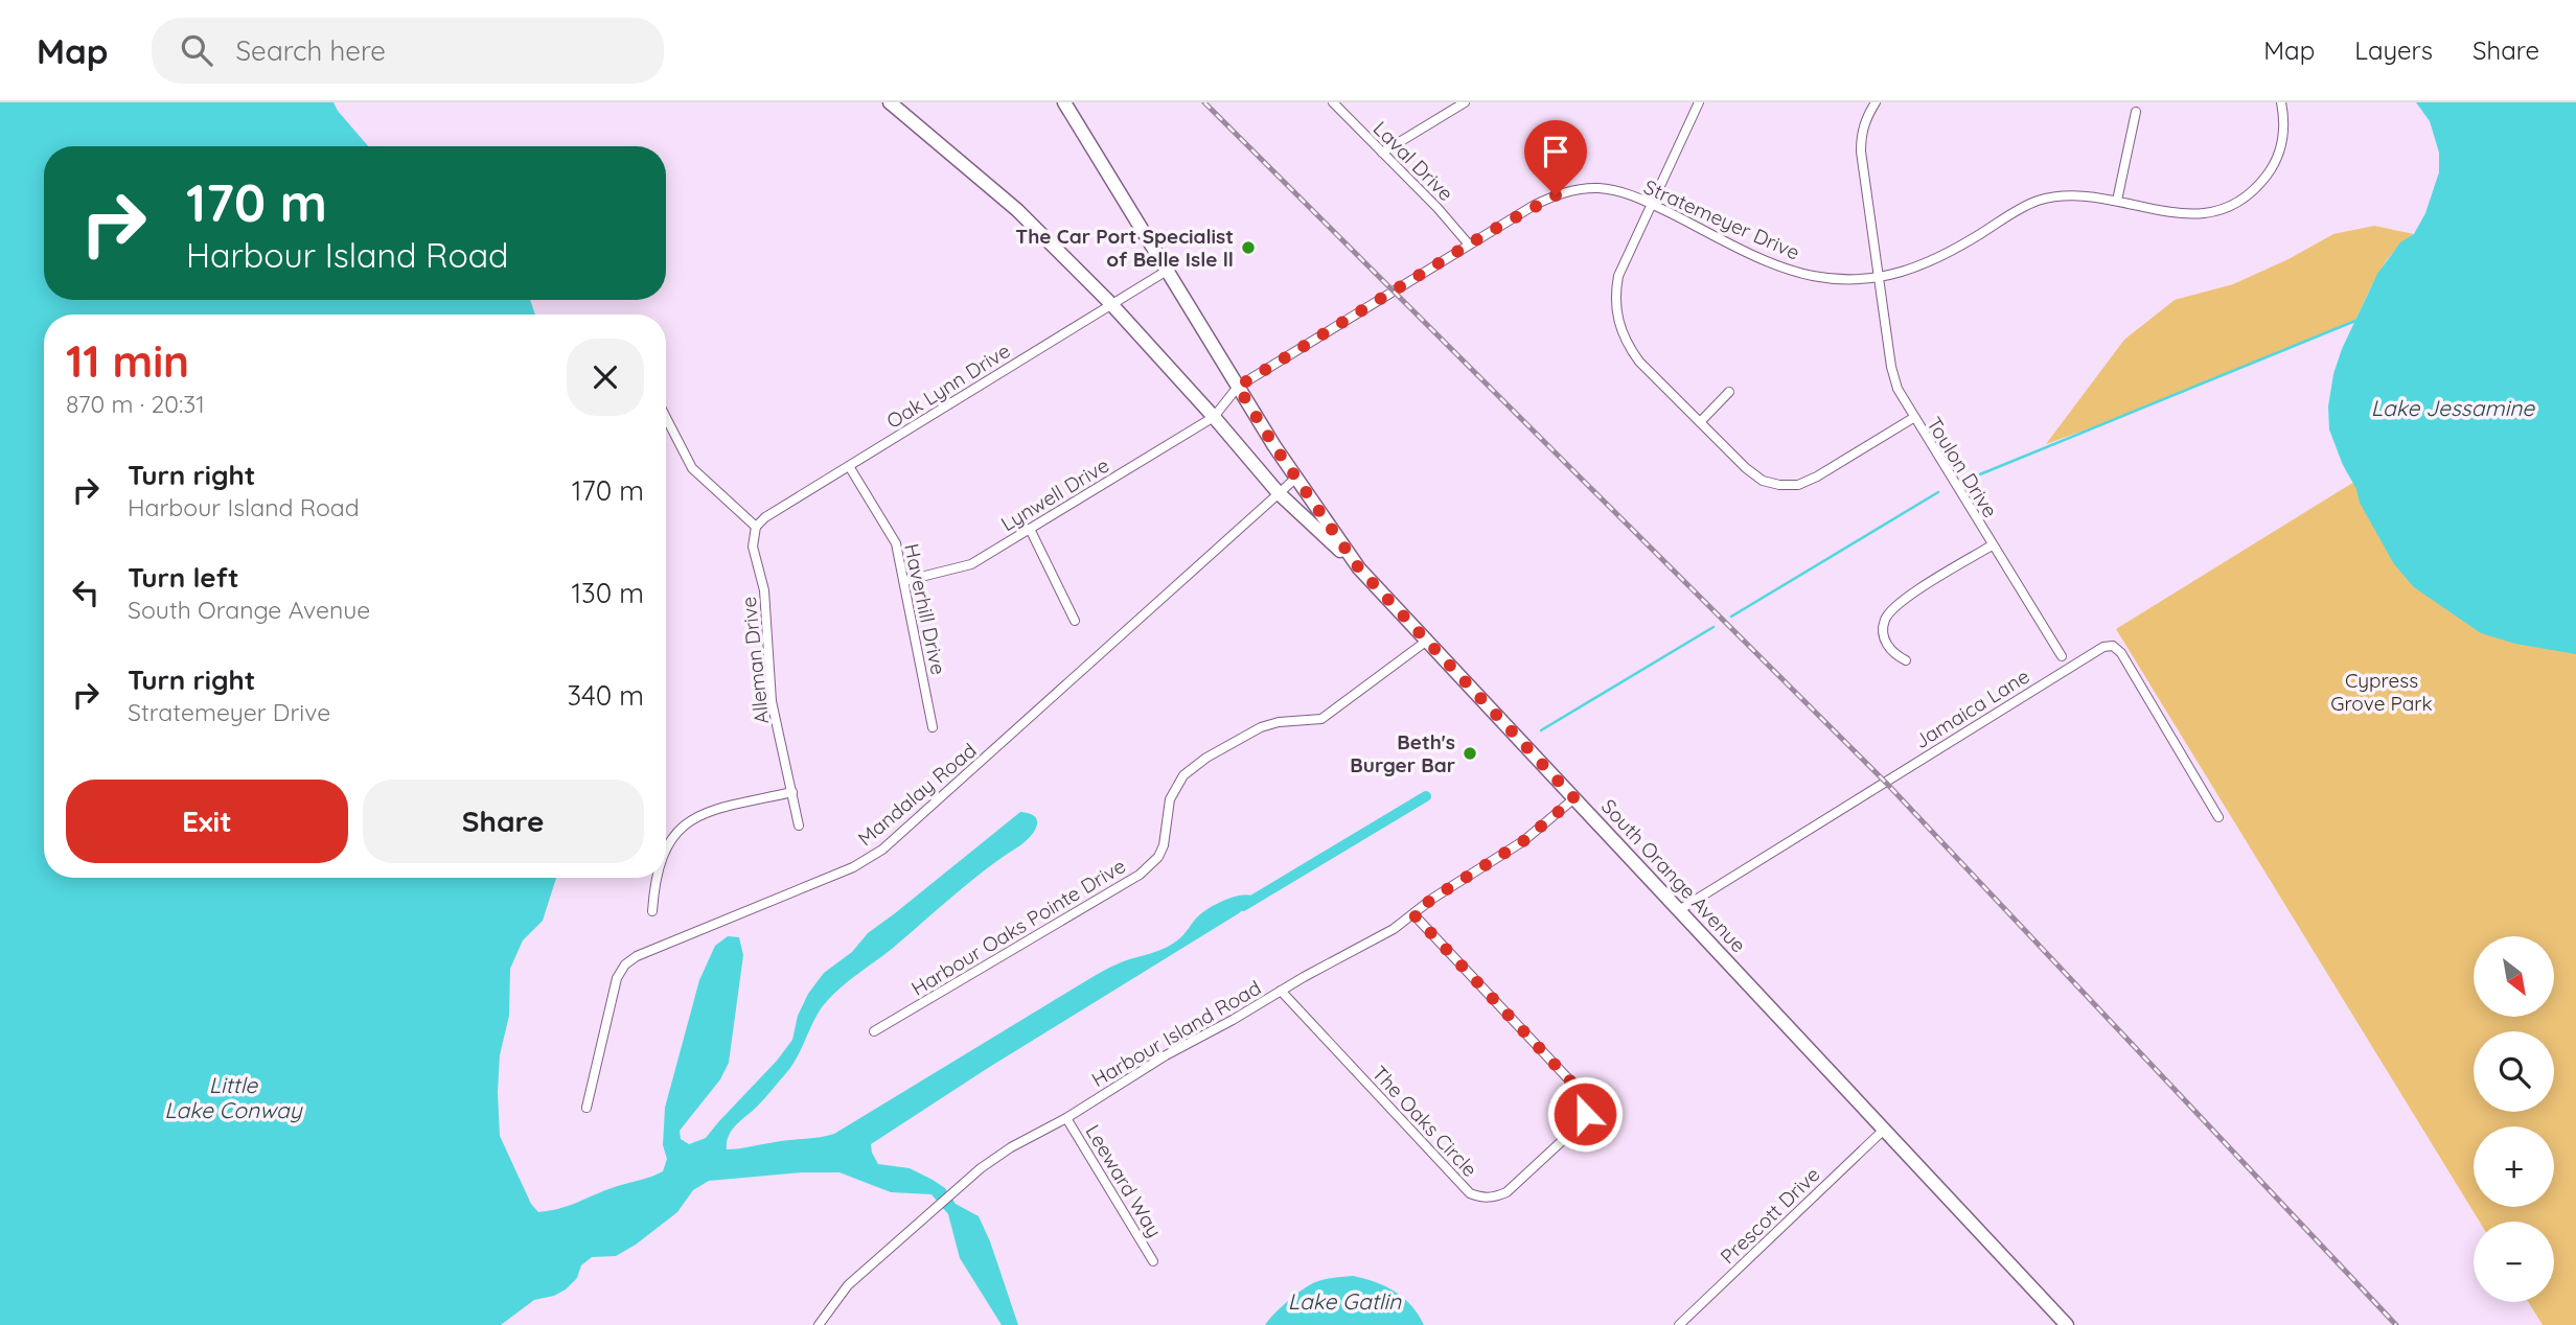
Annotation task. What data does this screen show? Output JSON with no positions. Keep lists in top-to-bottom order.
{
  "streets": {
    "main road": ["South Orange Avenue"],
    "street": [
      "Laval Drive",
      "Stratemeyer Drive",
      "Oak Lynn Drive",
      "Toulon Drive",
      "Lynwell Drive",
      "Haverhill Drive",
      "Alleman Drive",
      "Jamaica Lane",
      "Mandalay Road",
      "Harbour Oaks Pointe Drive",
      "Harbour Island Road",
      "The Oaks Circle",
      "Leeward Way",
      "Prescott Drive"
    ]
  },
  "crossings": [
    ["Laval Drive", "Stratemeyer Drive"],
    ["Stratemeyer Drive", "Toulon Drive"],
    ["Stratemeyer Drive", "Lynwell Drive"],
    ["Stratemeyer Drive", "South Orange Avenue"],
    ["Oak Lynn Drive", "Haverhill Drive"],
    ["Oak Lynn Drive", "Alleman Drive"],
    ["Oak Lynn Drive", "South Orange Avenue"],
    ["Lynwell Drive", "Haverhill Drive"],
    ["Jamaica Lane", "South Orange Avenue"],
    ["Mandalay Road", "South Orange Avenue"],
    ["South Orange Avenue", "Harbour Oaks Pointe Drive"],
    ["South Orange Avenue", "Harbour Island Road"],
    ["South Orange Avenue", "Prescott Drive"],
    ["Harbour Island Road", "The Oaks Circle"],
    ["Harbour Island Road", "Leeward Way"]
  ],
  "water": ["Lake Jessamine", "Little Lake Conway", "Lake Gatlin"],
  "parks": ["Cypress Grove Park"],
  "places": ["The Car Port Specialist of Belle Isle ll", "Beth's Burger Bar"],
  "north": "bottom right",
  "page": {
    "header": "Map",
    "search": "Search here",
    "nav": ["Map", "Layers", "Share"],
    "turn": ["170 m", "Harbour Island Road"],
    "heading": ["11 min", "870 m · 20:31"],
    "list": [
      {
        "name": "Turn right",
        "note": "Harbour Island Road",
        "value": "170 m"
      },
      {
        "name": "Turn left",
        "note": "South Orange Avenue",
        "value": "130 m"
      },
      {
        "name": "Turn right",
        "note": "Stratemeyer Drive",
        "value": "340 m"
      }
    ],
    "buttons": ["Exit", "Share"],
    "map_buttons": ["+", "−"]
  }
}
